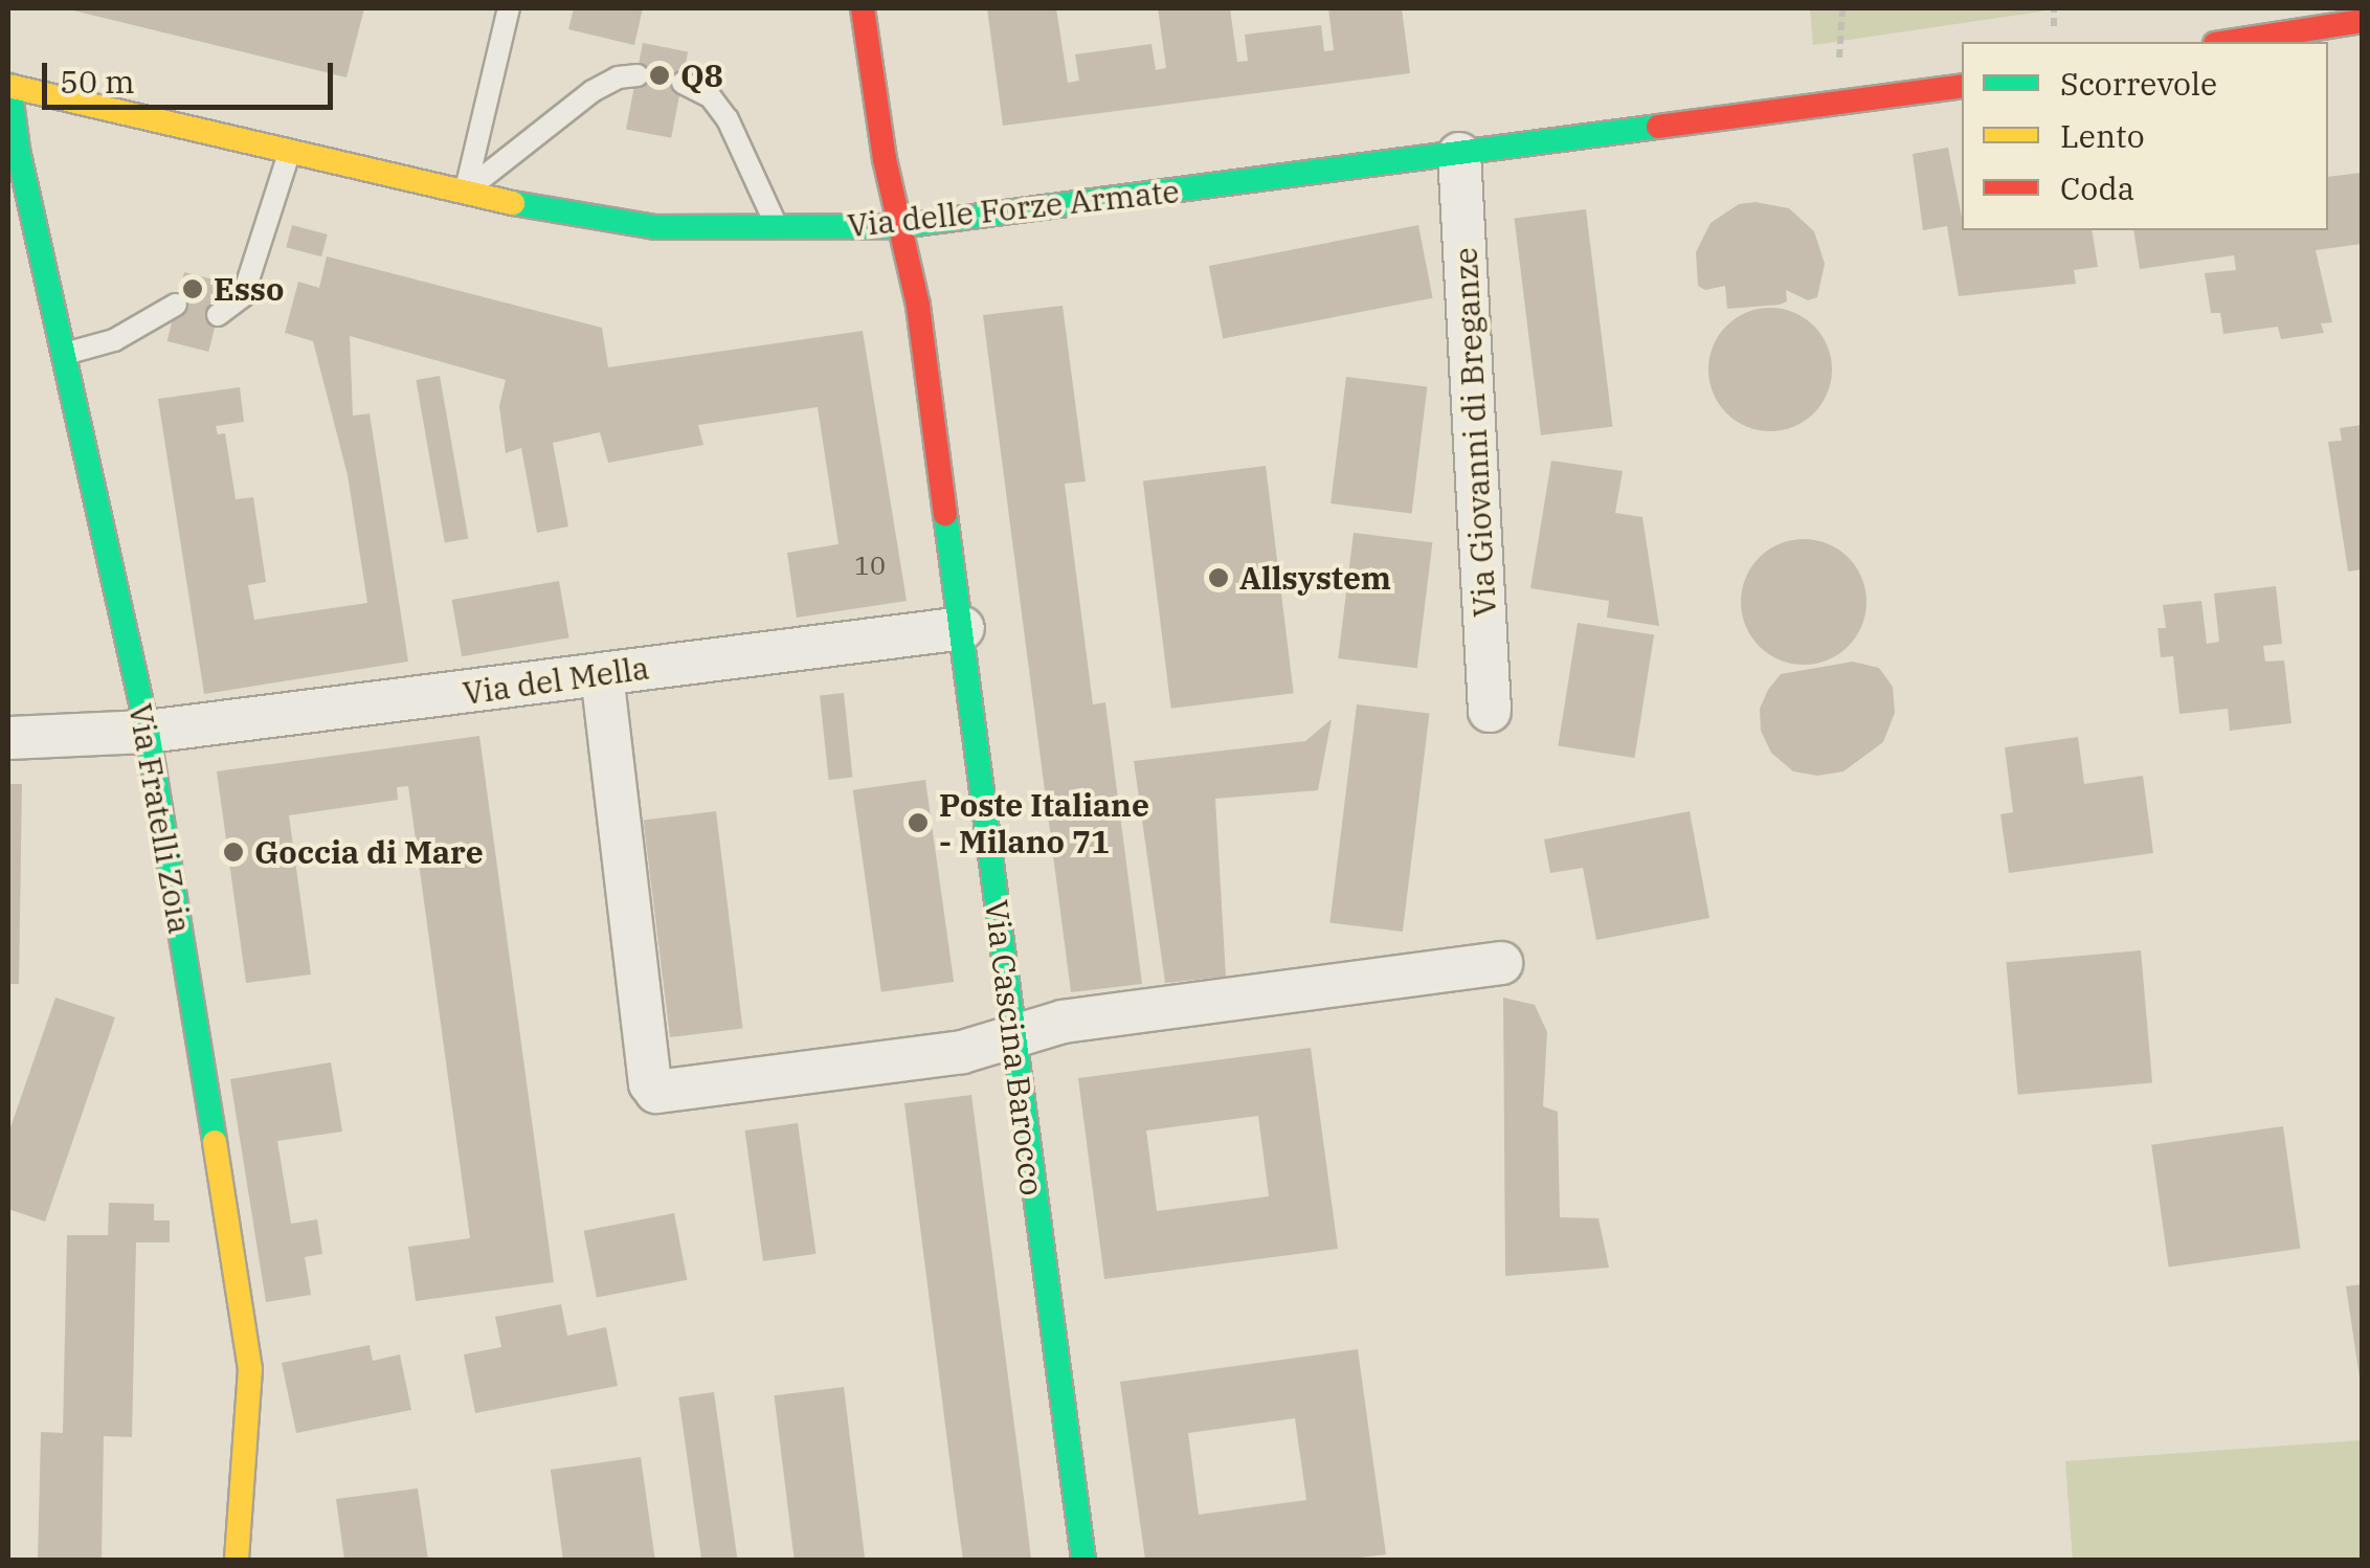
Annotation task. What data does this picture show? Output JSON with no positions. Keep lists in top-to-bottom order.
{
  "streets": {
    "street": [
      "Via delle Forze Armate",
      "Via Giovanni di Breganze",
      "Via del Mella",
      "Via Fratelli Zoia",
      "Via Cascina Barocco"
    ]
  },
  "crossings": [
    ["Via delle Forze Armate", "Via Giovanni di Breganze"],
    ["Via delle Forze Armate", "Via Fratelli Zoia"],
    ["Via delle Forze Armate", "Via Cascina Barocco"],
    ["Via del Mella", "Via Fratelli Zoia"],
    ["Via del Mella", "Via Cascina Barocco"]
  ],
  "places": [
    "Q8",
    "Esso",
    "Allsystem",
    "Poste Italiane - Milano 71",
    "Goccia di Mare"
  ],
  "house_numbers": ["10"],
  "legend": ["Scorrevole", "Lento", "Coda"],
  "scale_bar": "50 m"
}
